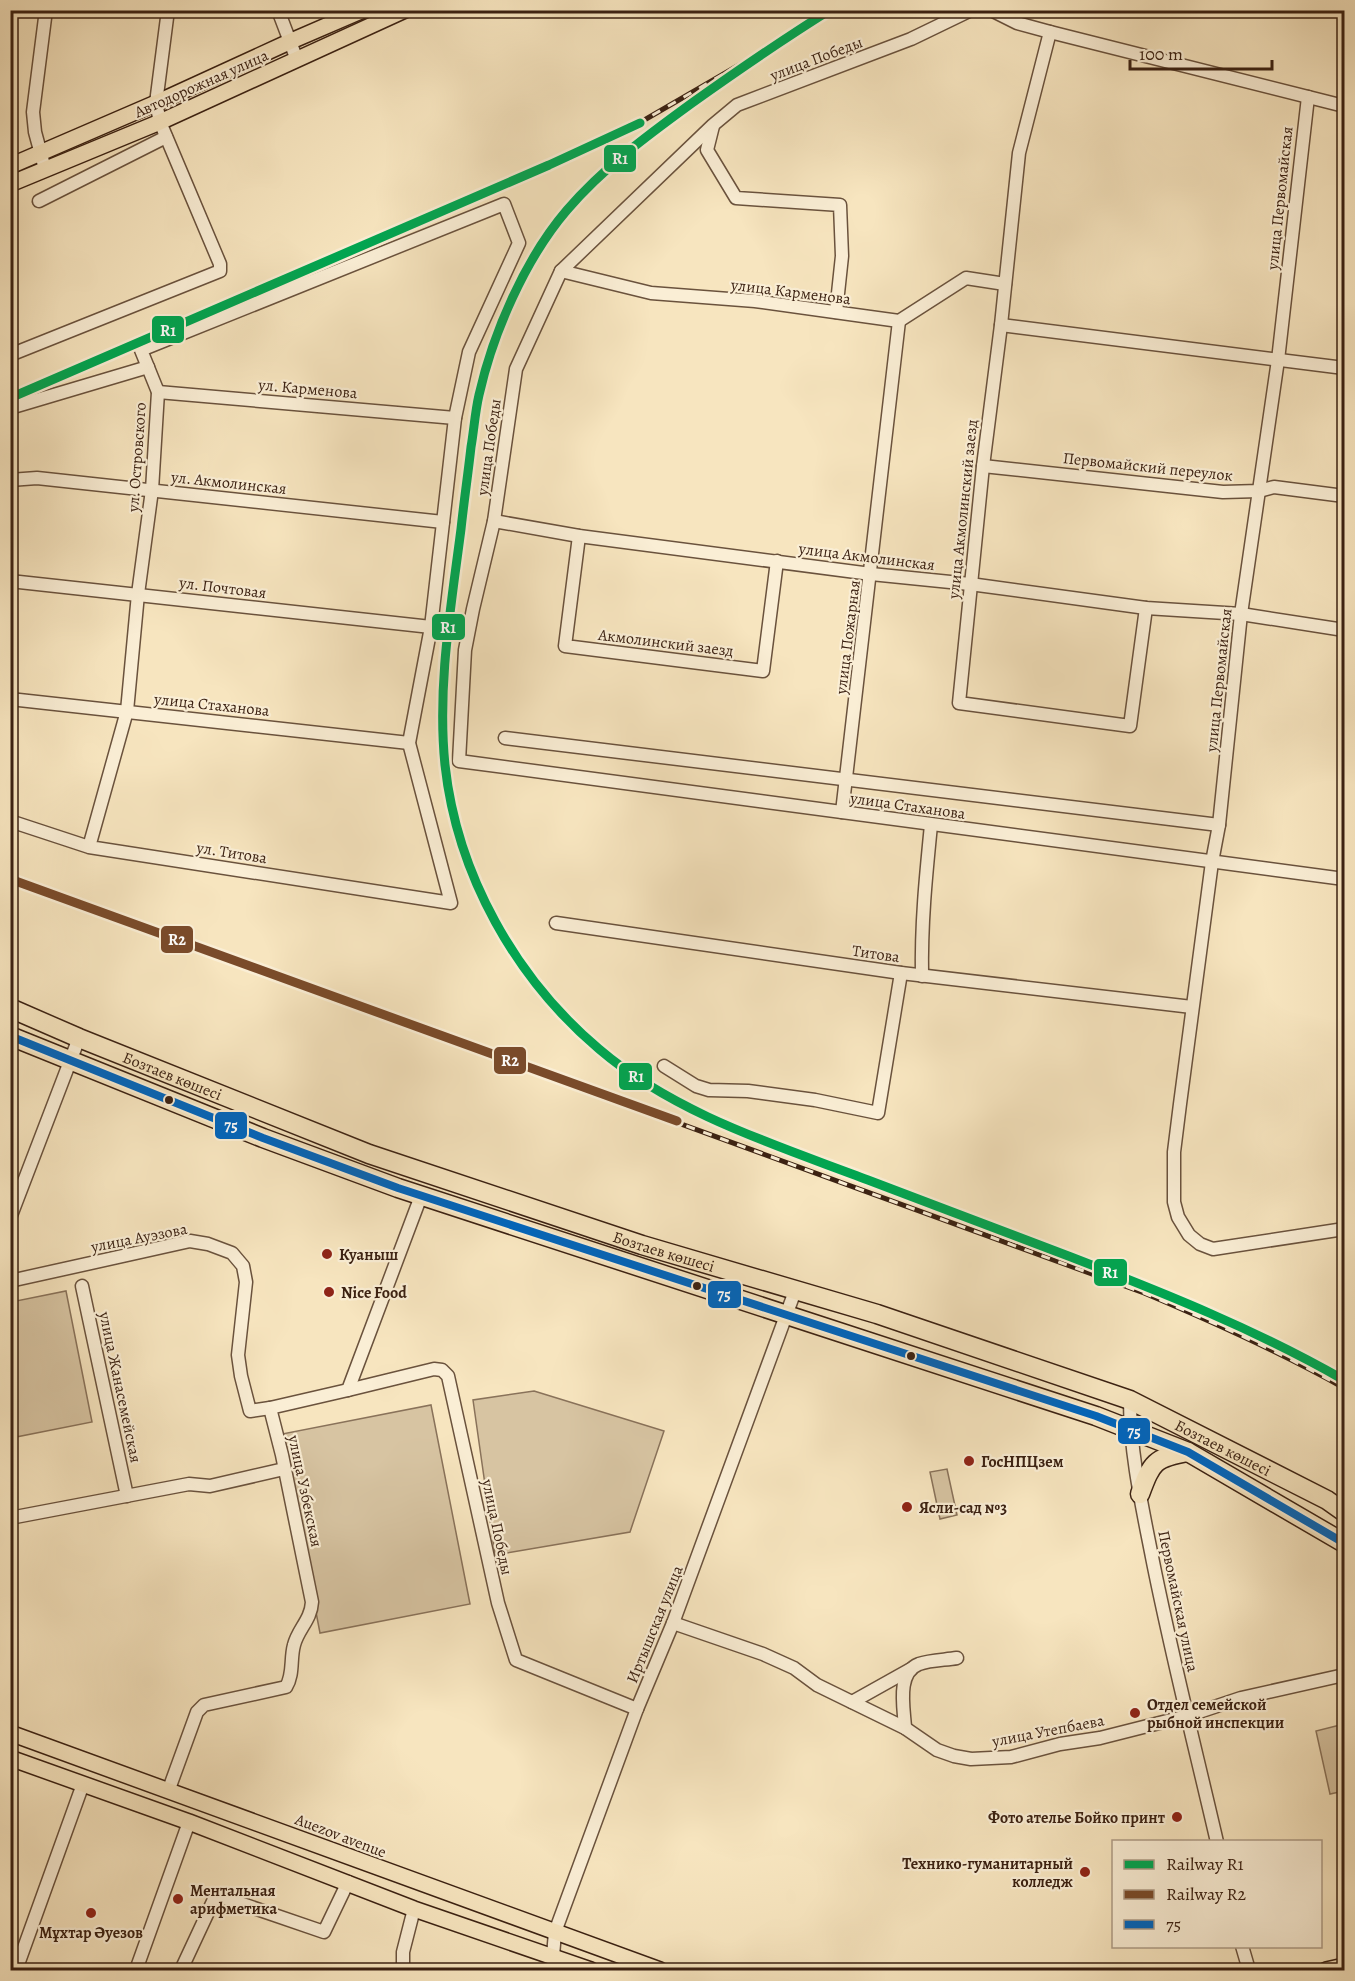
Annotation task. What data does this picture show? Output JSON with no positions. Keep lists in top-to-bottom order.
{
  "streets": {
    "highway": ["Бозтаев көшесі"],
    "main road": ["Автодорожная улица", "Auezov avenue"],
    "street": [
      "улица Победы",
      "улица Первомайская",
      "улица Карменова",
      "ул. Карменова",
      "ул. Островского",
      "Первомайский переулок",
      "ул. Акмолинская",
      "улица Акмолинский заезд",
      "улица Акмолинская",
      "ул. Почтовая",
      "улица Пожарная",
      "Акмолинский заезд",
      "улица Стаханова",
      "ул. Титова",
      "Титова",
      "улица Ауэзова",
      "улица Жанасемейская",
      "улица Узбекская",
      "Первомайская улица",
      "Иртышская улица",
      "улица Утепбаева"
    ]
  },
  "crossings": [
    ["улица Победы", "улица Карменова"],
    ["улица Победы", "улица Акмолинская"],
    ["улица Победы", "улица Стаханова"],
    ["улица Победы", "Иртышская улица"],
    ["улица Первомайская", "Первомайский переулок"],
    ["улица Первомайская", "улица Акмолинская"],
    ["улица Первомайская", "улица Стаханова"],
    ["улица Первомайская", "Титова"],
    ["улица Карменова", "улица Пожарная"],
    ["ул. Карменова", "ул. Островского"],
    ["ул. Островского", "ул. Акмолинская"],
    ["ул. Островского", "ул. Почтовая"],
    ["ул. Островского", "улица Стаханова"],
    ["ул. Островского", "ул. Титова"],
    ["Первомайский переулок", "улица Акмолинский заезд"],
    ["улица Акмолинский заезд", "улица Акмолинская"],
    ["улица Акмолинская", "улица Пожарная"],
    ["улица Акмолинская", "Акмолинский заезд"],
    ["улица Пожарная", "улица Стаханова"],
    ["улица Стаханова", "ул. Титова"],
    ["Бозтаев көшесі", "Первомайская улица"],
    ["Бозтаев көшесі", "Иртышская улица"],
    ["улица Ауэзова", "улица Узбекская"],
    ["улица Узбекская", "Auezov avenue"],
    ["Первомайская улица", "улица Утепбаева"],
    ["Иртышская улица", "улица Утепбаева"],
    ["Иртышская улица", "Auezov avenue"]
  ],
  "places": [
    "Куаныш",
    "Nice Food",
    "ГосНПЦзем",
    "Ясли-сад №3",
    "Отдел семейской рыбной инспекции",
    "Фото ателье Бойко принт",
    "Технико-гуманитарный колледж",
    "Ментальная арифметика",
    "Мұхтар Әуезов"
  ],
  "lines": ["rail line R1", "rail line R2", "transit line 75"],
  "legend": ["Railway R1", "Railway R2", "75"],
  "scale_bar": "100 m"
}
